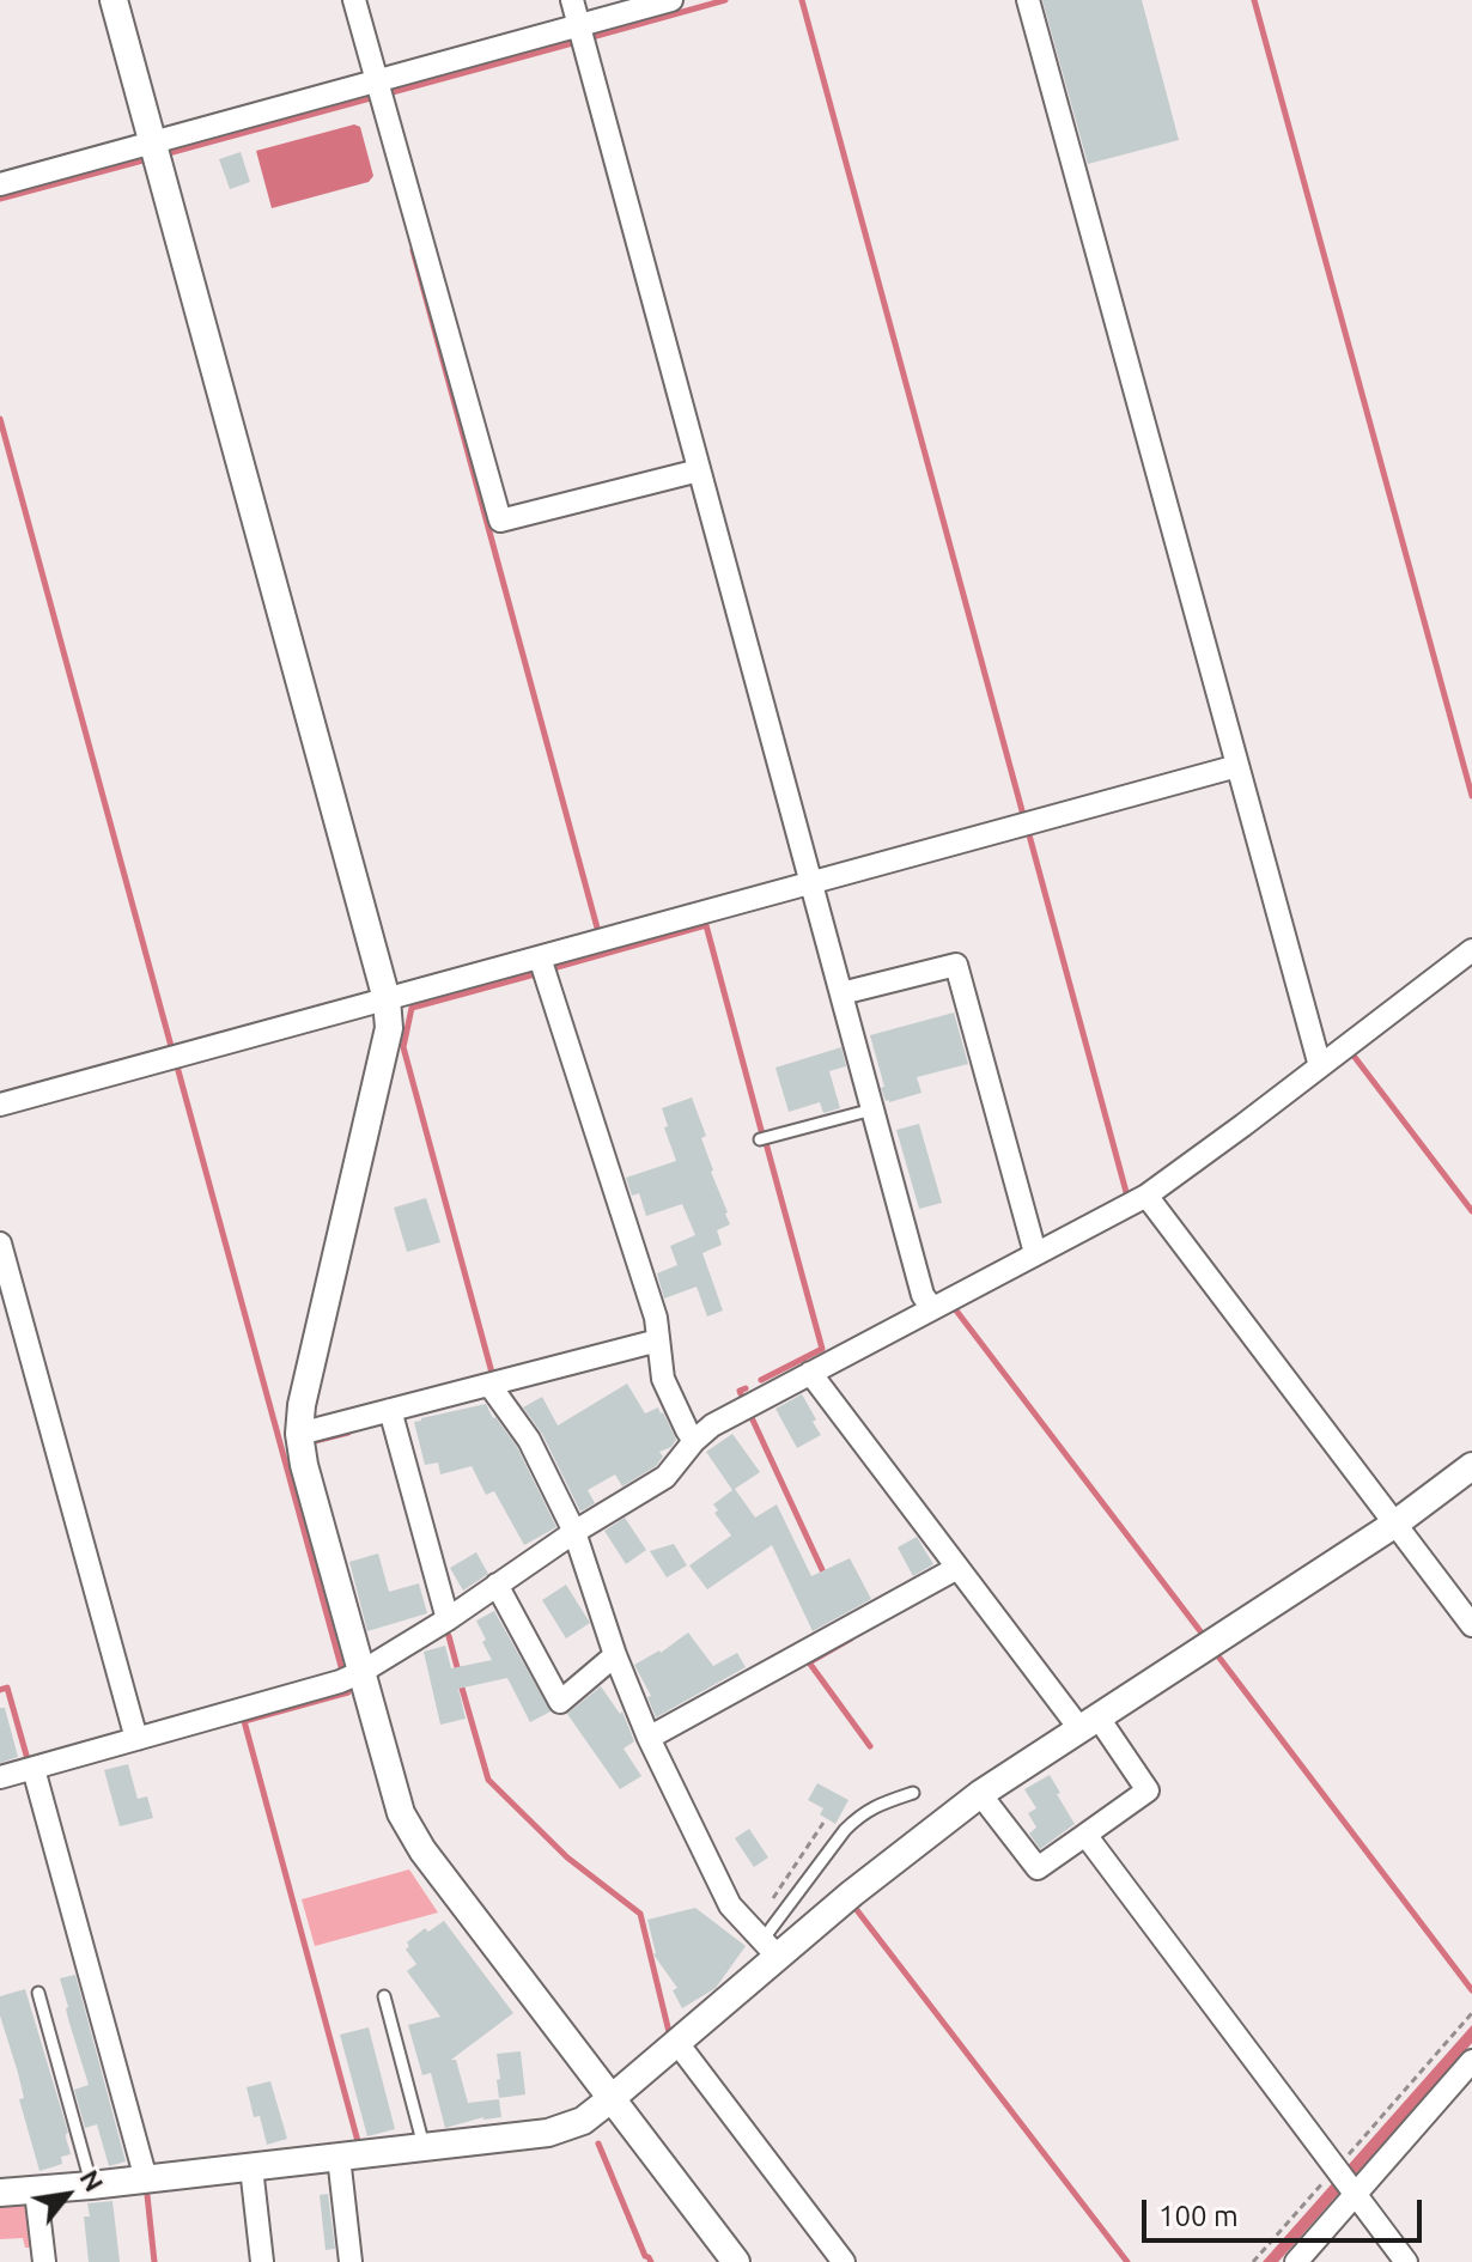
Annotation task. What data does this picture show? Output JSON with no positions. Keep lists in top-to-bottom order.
{
  "scale_bar": "100 m",
  "north": "top right"
}
